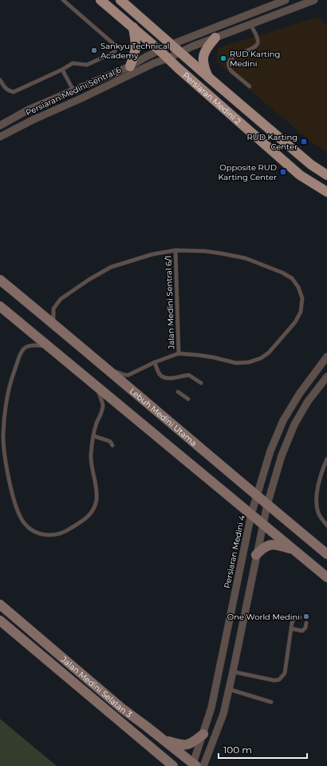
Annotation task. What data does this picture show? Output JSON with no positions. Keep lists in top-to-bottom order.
{
  "streets": {
    "main road": ["Persiaran Medini 2", "Lebuh Medini Utama", "Jalan Medini Selatan 3"],
    "street": ["Persiaran Medini Sentral 6", "Persiaran Medini 4"],
    "lane": ["Jalan Medini Sentral 6/1"]
  },
  "crossings": [
    ["Persiaran Medini Sentral 6", "Persiaran Medini 2"],
    ["Lebuh Medini Utama", "Persiaran Medini 4"],
    ["Persiaran Medini 4", "Jalan Medini Selatan 3"]
  ],
  "places": {
    "other": ["Sankyu Technical Academy", "RUD Karting Medini", "One World Medini"],
    "transit": ["RUD Karting Center", "Opposite RUD Karting Center"]
  },
  "scale_bar": "100 m"
}
